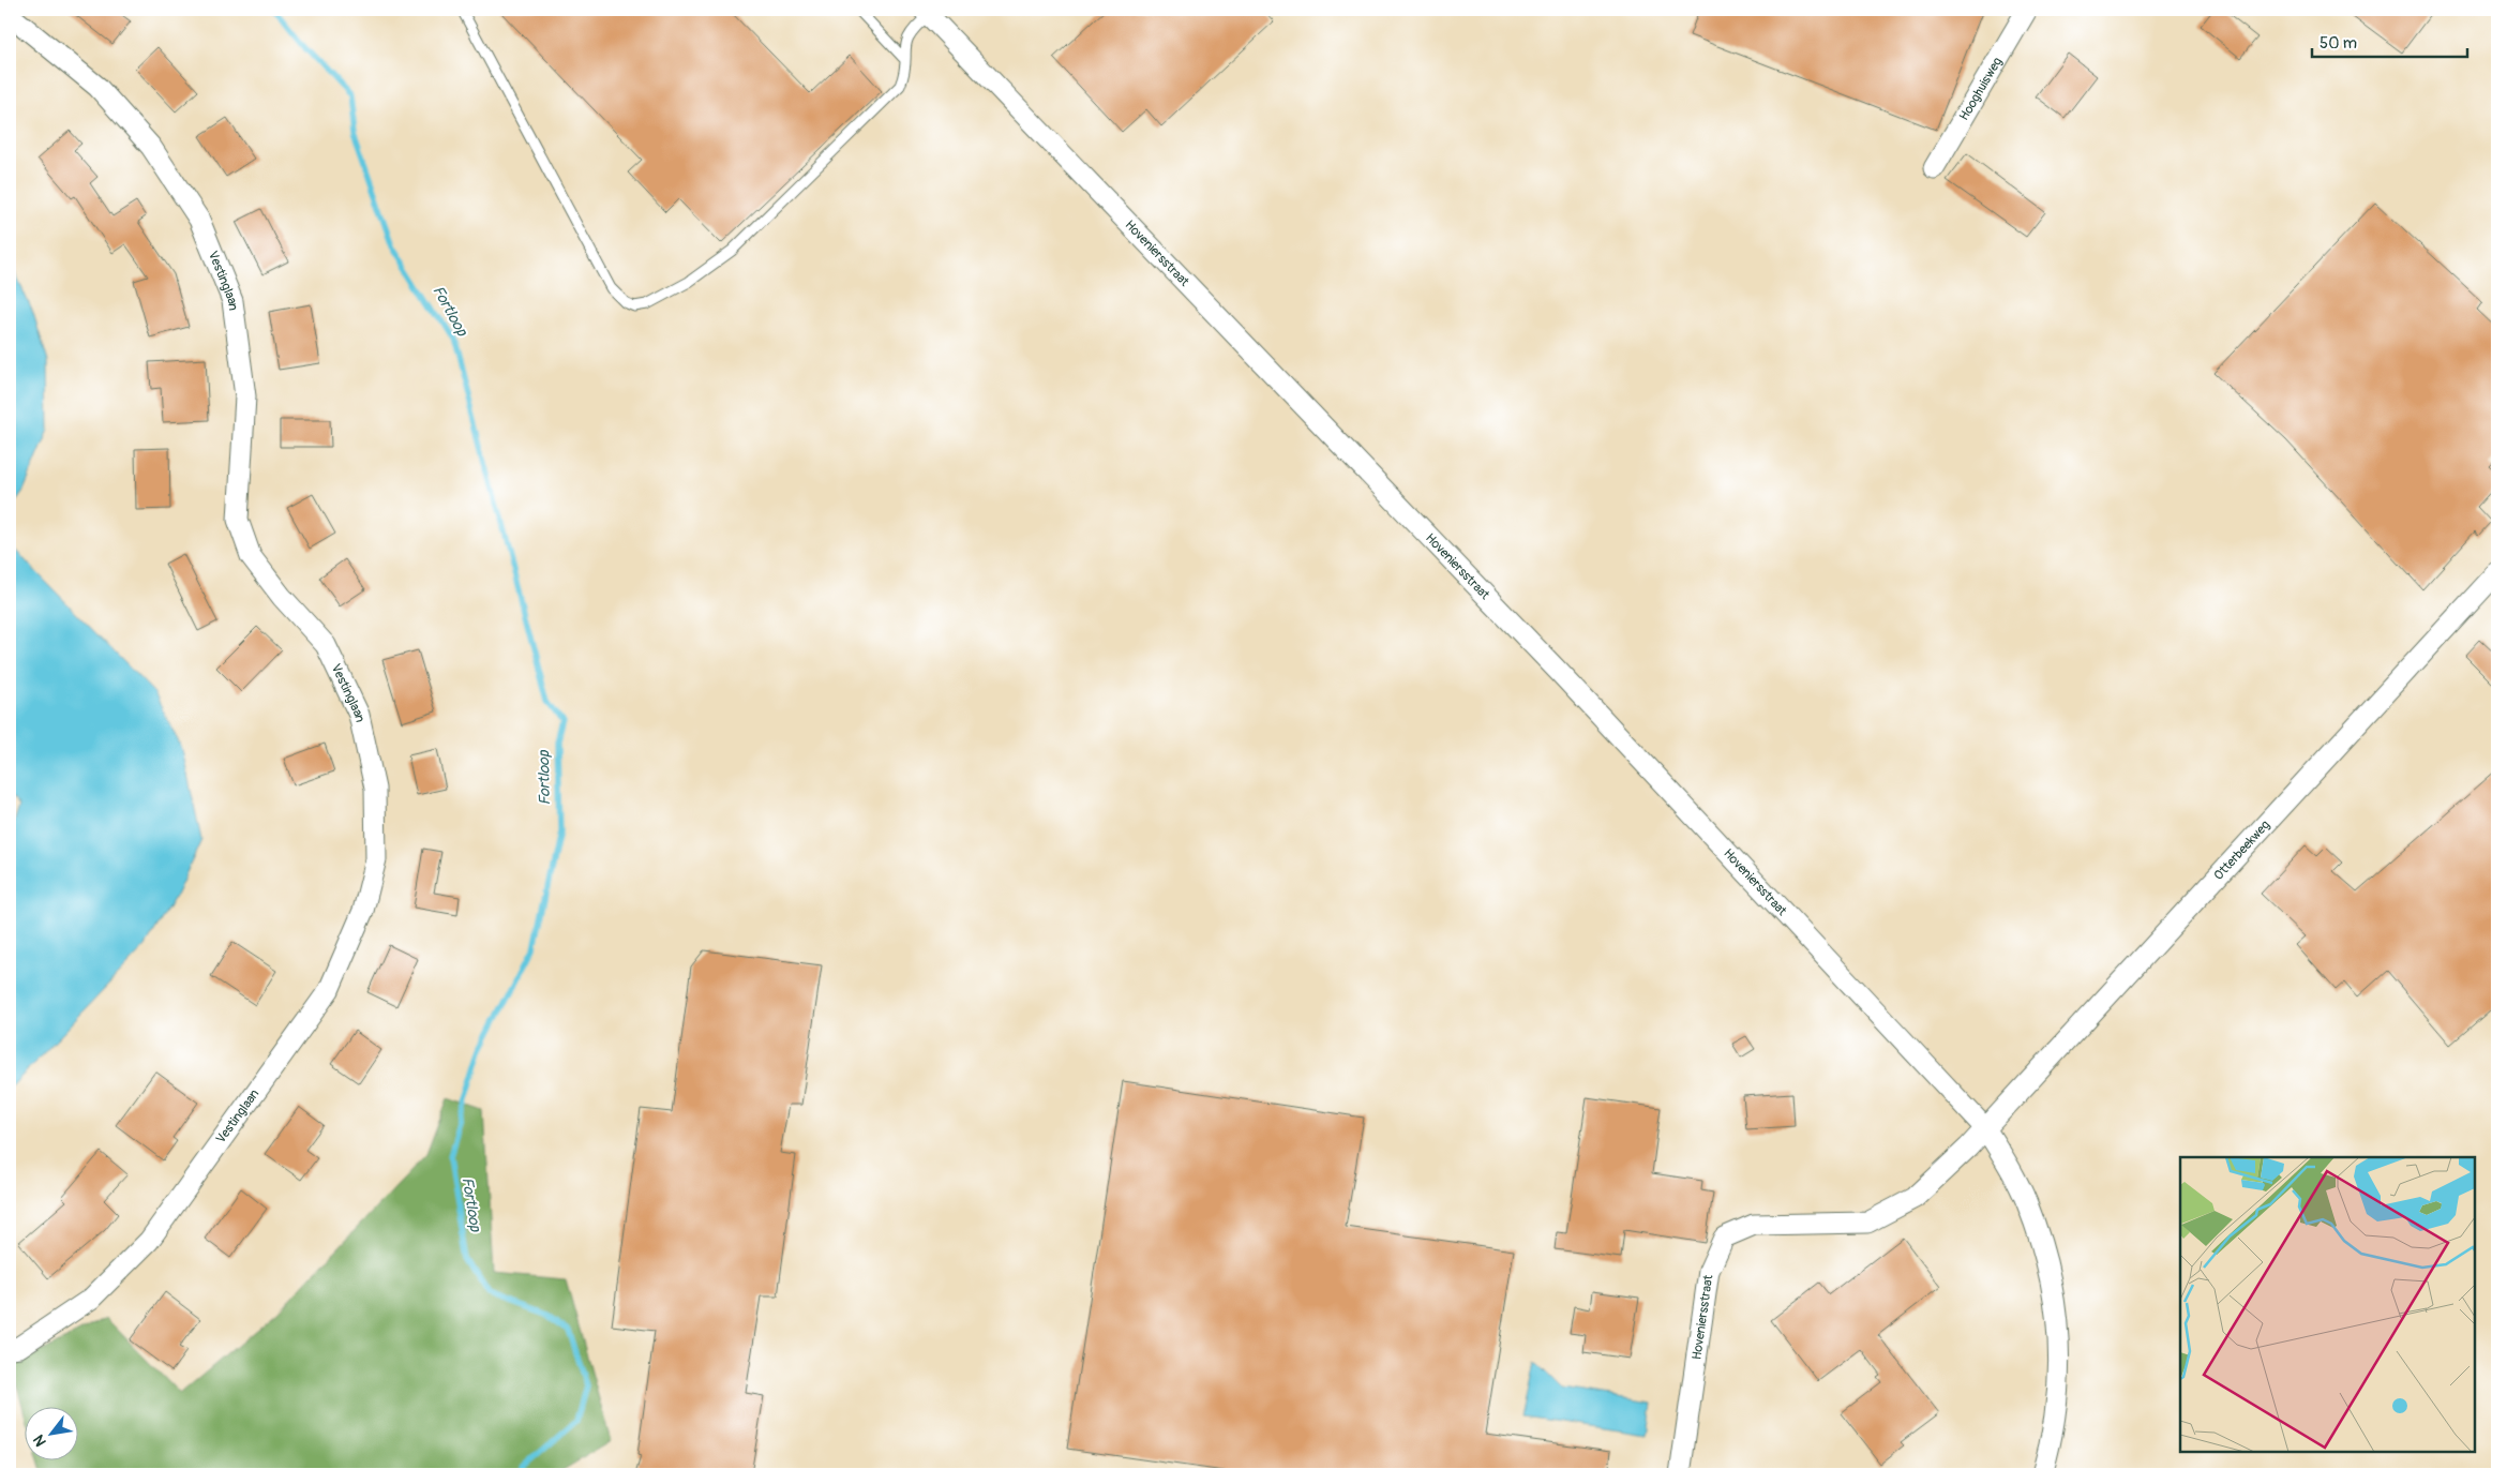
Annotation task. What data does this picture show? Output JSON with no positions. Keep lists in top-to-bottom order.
{
  "streets": {
    "street": [
      "Hooghuisweg",
      "Hoveniersstraat",
      "Vestinglaan",
      "Otterbeekweg"
    ]
  },
  "crossings": [
    ["Hoveniersstraat", "Otterbeekweg"]
  ],
  "water": ["Fortloop"],
  "scale_bar": "50 m",
  "north": "bottom left"
}
